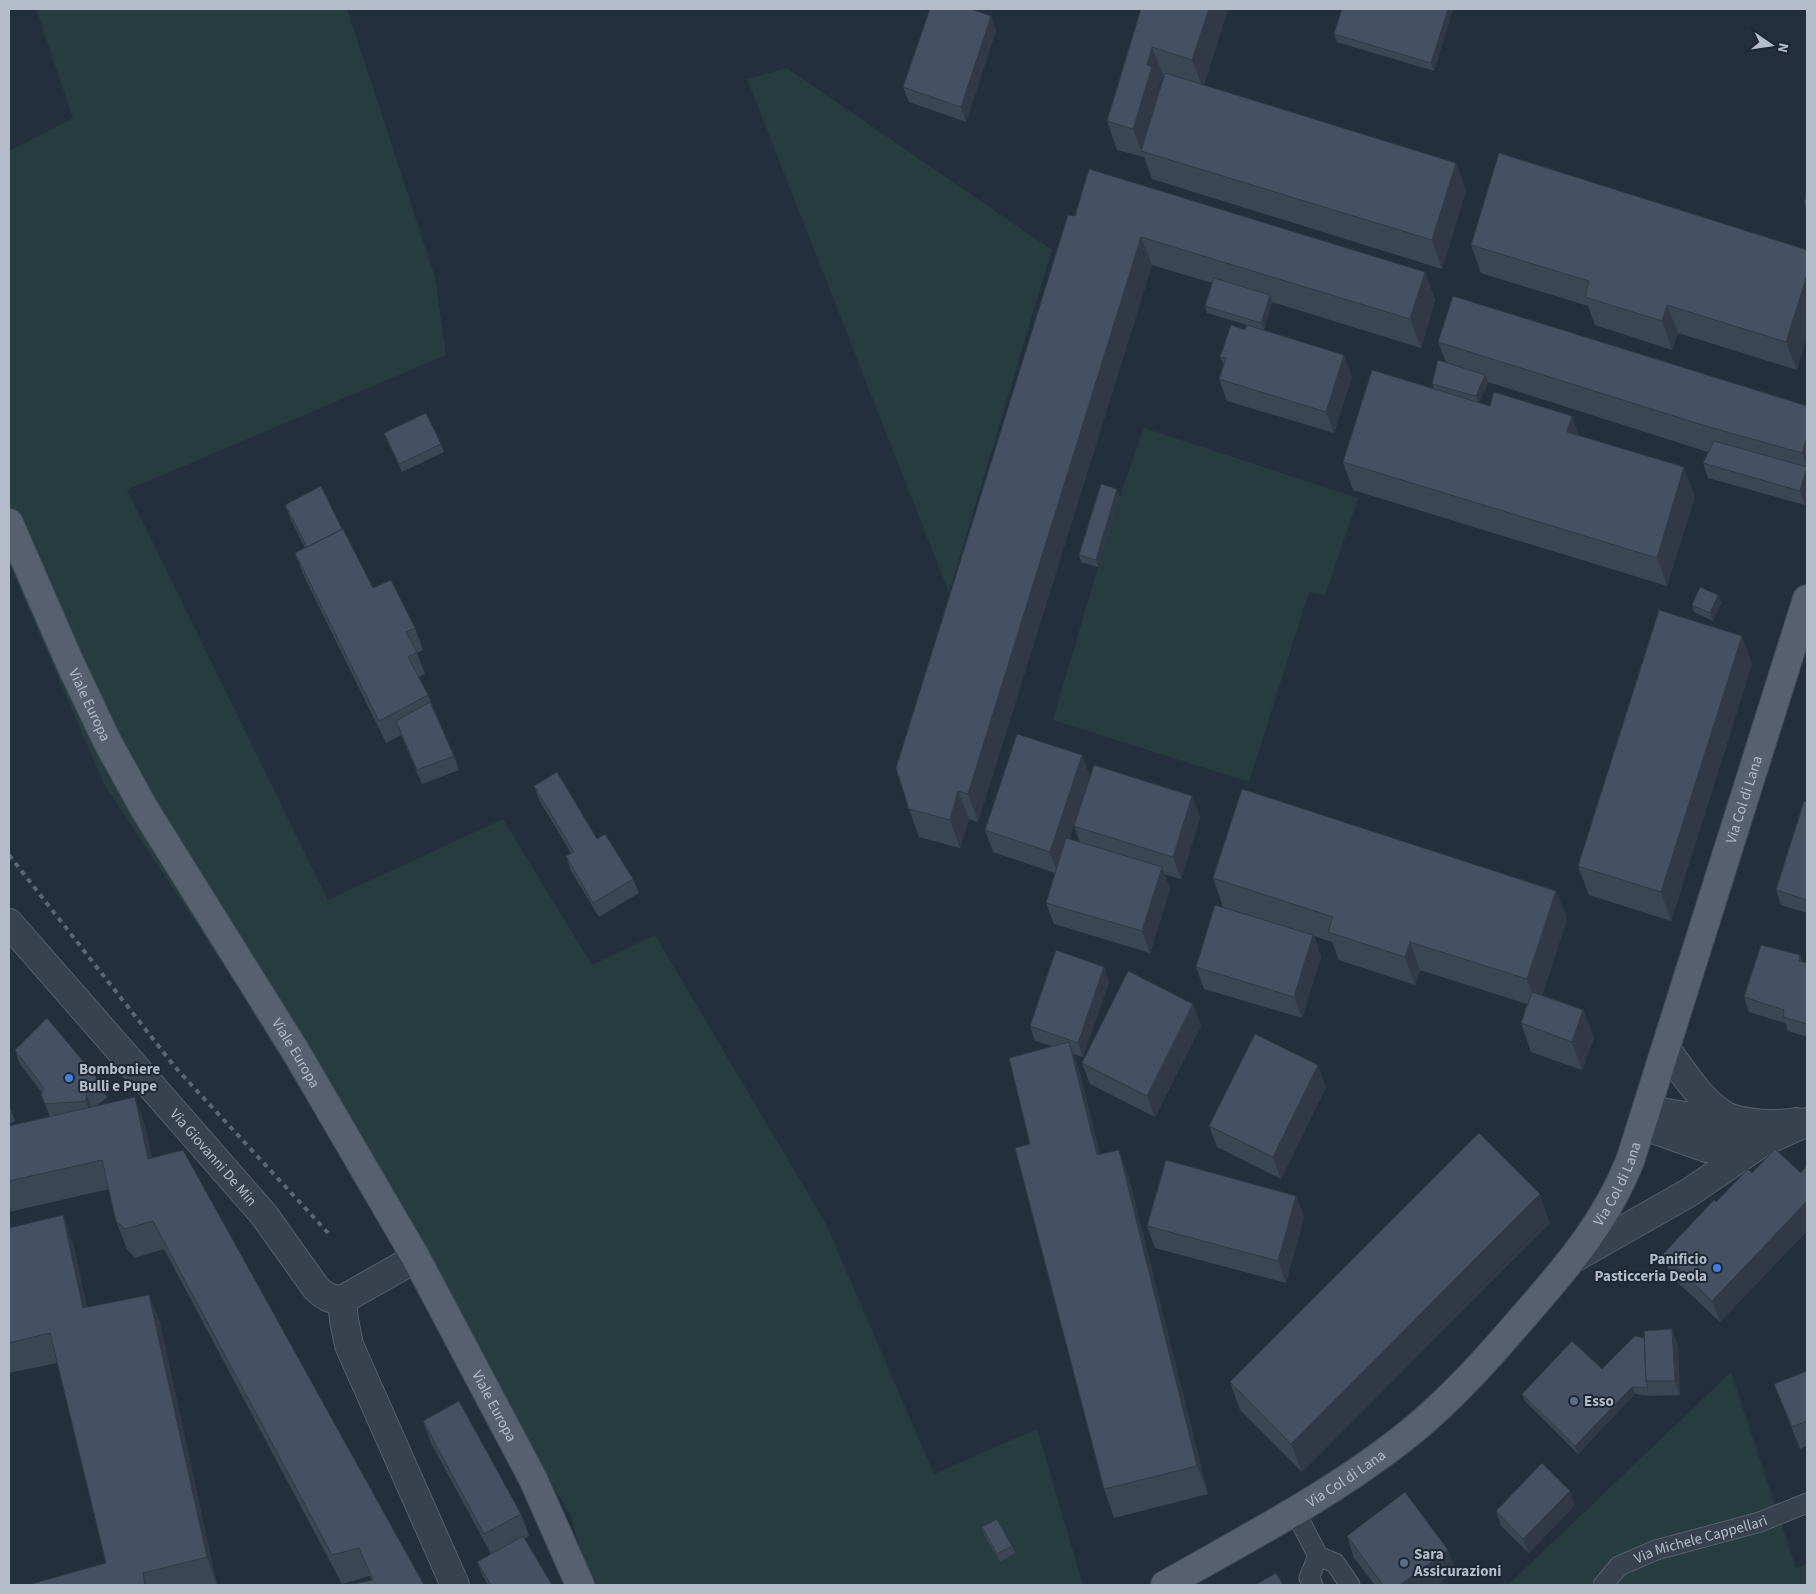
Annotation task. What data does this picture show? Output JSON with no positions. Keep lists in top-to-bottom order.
{
  "streets": {
    "main road": ["Viale Europa", "Via Col di Lana"],
    "street": ["Via Giovanni De Min"],
    "lane": ["Via Michele Cappellari"]
  },
  "places": [
    "Bomboniere Bulli e Pupe",
    "Panificio Pasticceria Deola",
    "Esso",
    "Sara Assicurazioni"
  ],
  "north": "right"
}
